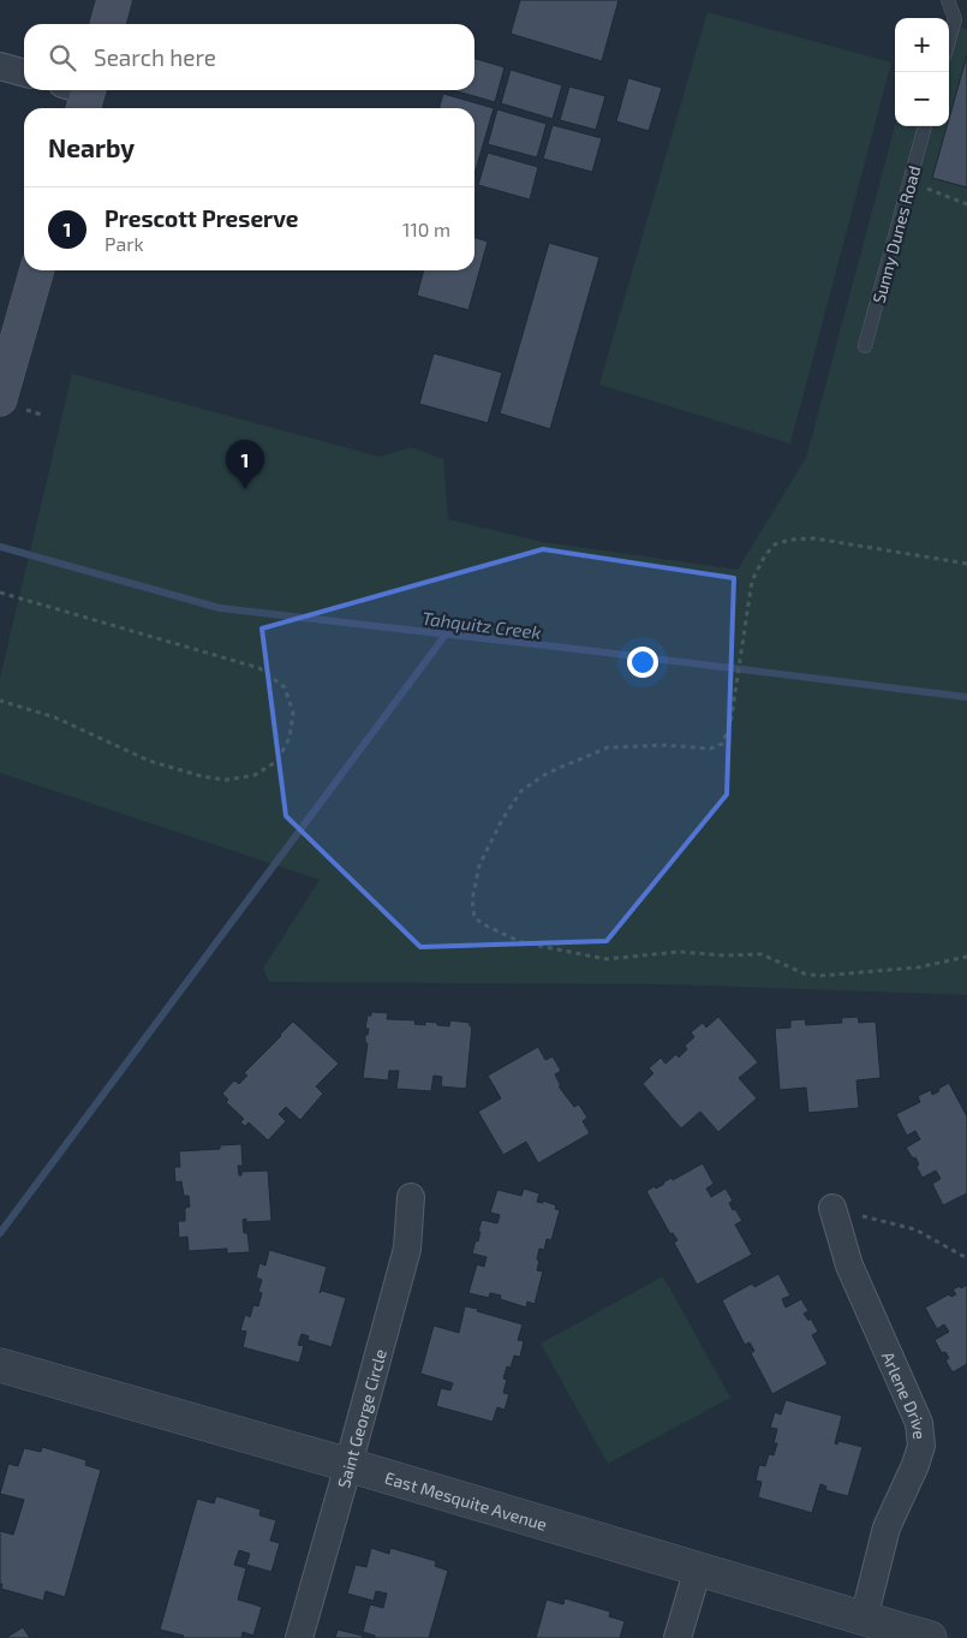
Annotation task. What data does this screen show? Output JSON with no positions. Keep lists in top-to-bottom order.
{
  "streets": {
    "street": ["Arlene Drive", "Saint George Circle", "East Mesquite Avenue"],
    "lane": ["Sunny Dunes Road"]
  },
  "crossings": [
    ["Arlene Drive", "East Mesquite Avenue"],
    ["Saint George Circle", "East Mesquite Avenue"]
  ],
  "water": ["Tahquitz Creek"],
  "page": {
    "map_buttons": ["+", "−"],
    "search": "Search here",
    "heading": "Nearby",
    "list": [
      {
        "mark": "1",
        "name": "Prescott Preserve",
        "note": "Park",
        "value": "110 m"
      }
    ],
    "pins": "1"
  }
}
